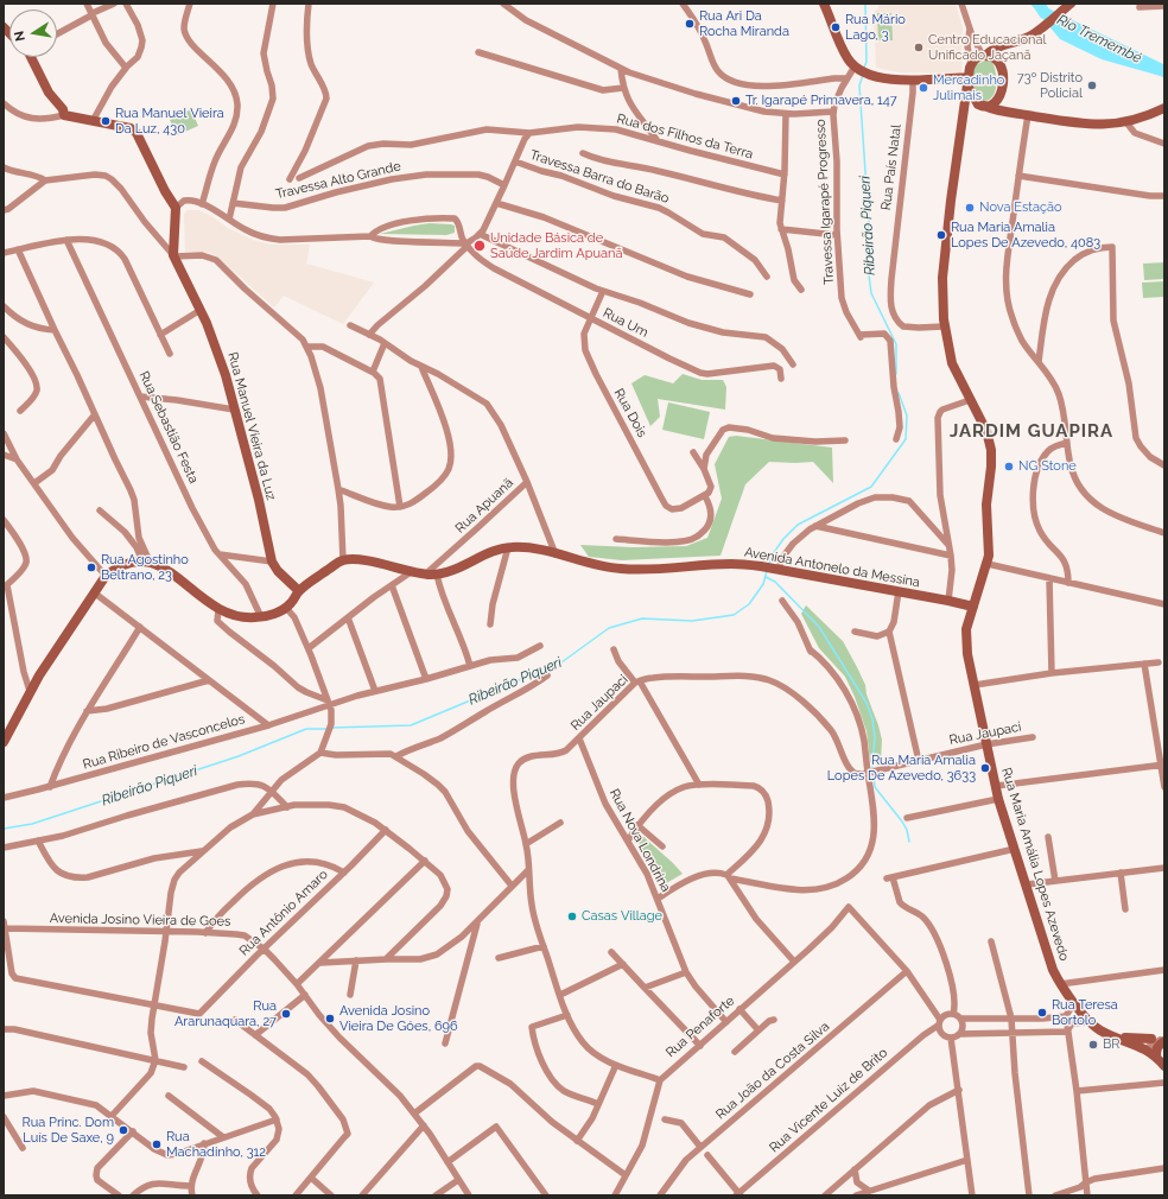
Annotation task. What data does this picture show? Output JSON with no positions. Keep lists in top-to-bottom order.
{
  "streets": {
    "street": [
      "Rua dos Filhos da Terra",
      "Rua País Natal",
      "Travessa Barra do Barão",
      "Travessa Alto Grande",
      "Travessa Igarapé Progresso",
      "Rua Um",
      "Rua Dois",
      "Rua Manuel Vieira da Luz",
      "Rua Sebastião Festa",
      "Rua Apuanã",
      "Avenida Antonelo da Messina",
      "Rua Jaupaci",
      "Rua Ribeiro de Vasconcelos",
      "Rua Nova Londrina",
      "Rua Maria Amália Lopes Azevedo",
      "Rua Antônio Amaro",
      "Avenida Josino Vieira de Goes",
      "Rua Penaforte",
      "Rua João da Costa Silva",
      "Rua Vicente Luiz de Brito"
    ]
  },
  "crossings": [
    ["Rua País Natal", "Rua Maria Amália Lopes Azevedo"],
    ["Rua Um", "Rua Dois"],
    ["Rua Apuanã", "Avenida Antonelo da Messina"],
    ["Avenida Antonelo da Messina", "Rua Maria Amália Lopes Azevedo"],
    ["Rua Jaupaci", "Rua Nova Londrina"],
    ["Rua Jaupaci", "Rua Maria Amália Lopes Azevedo"],
    ["Rua Jaupaci", "Rua Penaforte"],
    ["Rua Nova Londrina", "Rua Penaforte"],
    ["Rua Antônio Amaro", "Avenida Josino Vieira de Goes"],
    ["Rua Penaforte", "Rua João da Costa Silva"]
  ],
  "districts": ["JARDIM GUAPIRA"],
  "water": ["Rio Tremembé", "Ribeirão Piqueri"],
  "places": [
    "Rua Ari Da Rocha Miranda",
    "Rua Mário Lago, 3",
    "Centro Educacional Unificado Jaçanã",
    "73º Distrito Policial",
    "Mercadinho Julimais",
    "Tr. Igarapé Primavera, 147",
    "Rua Manuel Vieira Da Luz, 430",
    "Nova Estação",
    "Rua Maria Amalia Lopes De Azevedo, 4083",
    "Unidade Básica de Saúde Jardim Apuanã",
    "NG Stone",
    "Rua Agostinho Beltrano, 23",
    "Rua Maria Amalia Lopes De Azevedo, 3633",
    "Casas Village",
    "Rua Teresa Bortolo",
    "Rua Ararunaquara, 27",
    "Avenida Josino Vieira De Góes, 696",
    "BR",
    "Rua Princ. Dom Luís De Saxe, 9",
    "Rua Machadinho, 312"
  ],
  "north": "left"
}
